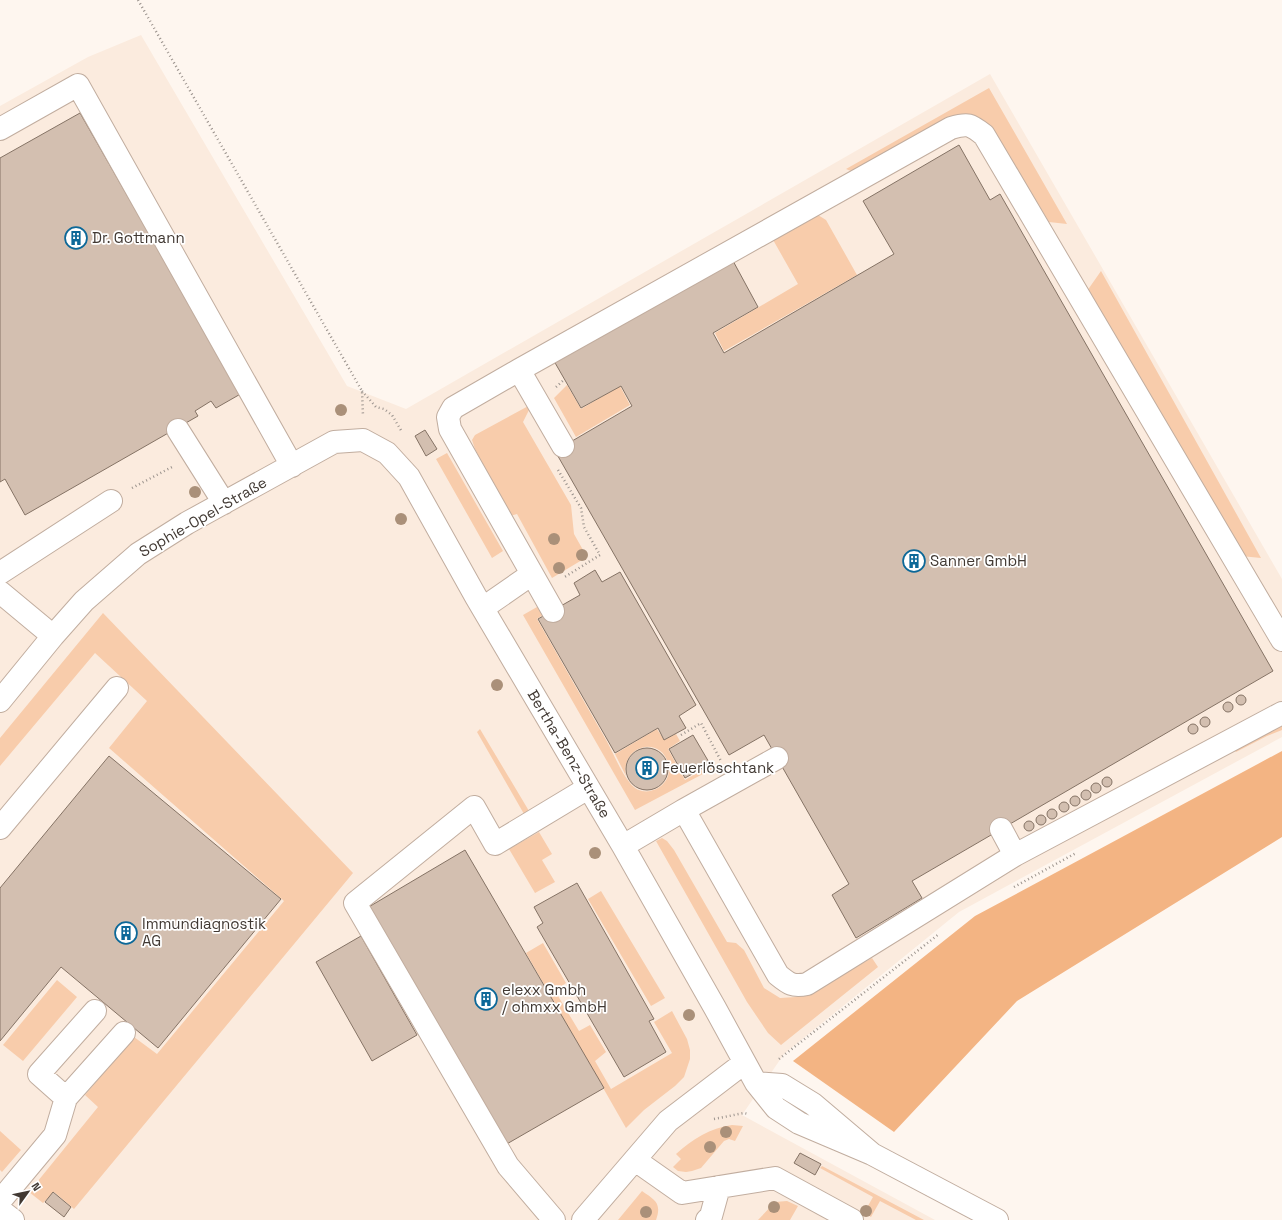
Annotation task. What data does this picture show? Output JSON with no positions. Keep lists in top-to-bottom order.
{
  "streets": {
    "street": ["Sophie-Opel-Straße", "Bertha-Benz-Straße"]
  },
  "crossings": [
    ["Sophie-Opel-Straße", "Bertha-Benz-Straße"]
  ],
  "places": {
    "building": [
      "Dr. Gottmann",
      "Sanner GmbH",
      "Feuerlöschtank",
      "Immundiagnostik AG",
      "elexx Gmbh / ohmxx GmbH"
    ]
  },
  "north": "top right"
}
